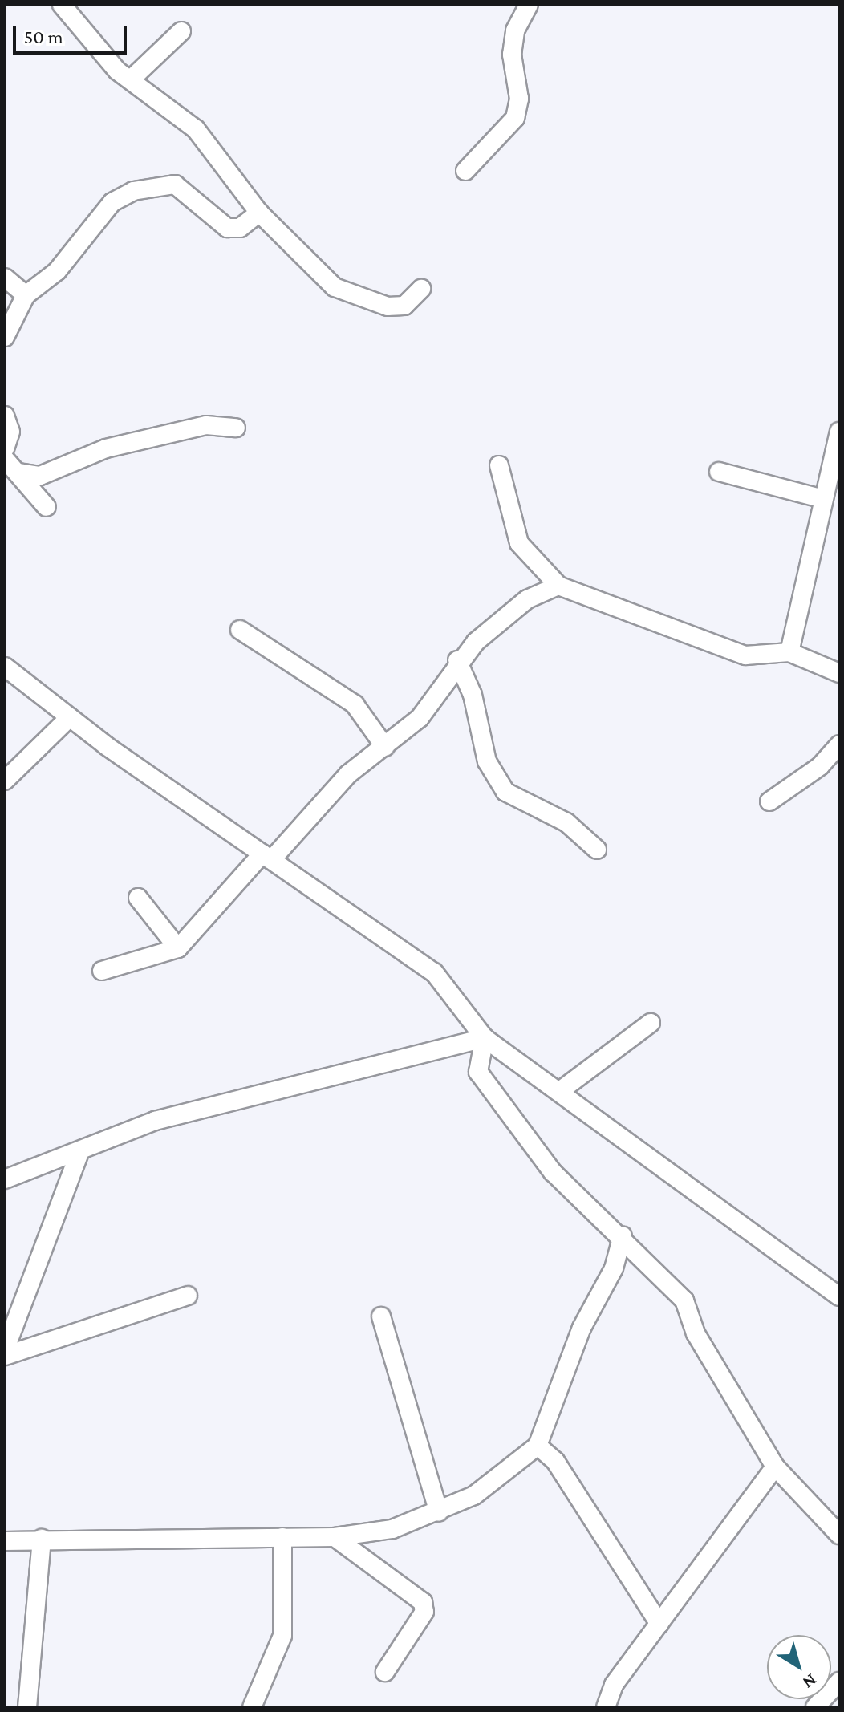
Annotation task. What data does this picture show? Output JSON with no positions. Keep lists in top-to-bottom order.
{
  "scale_bar": "50 m",
  "north": "bottom right"
}
